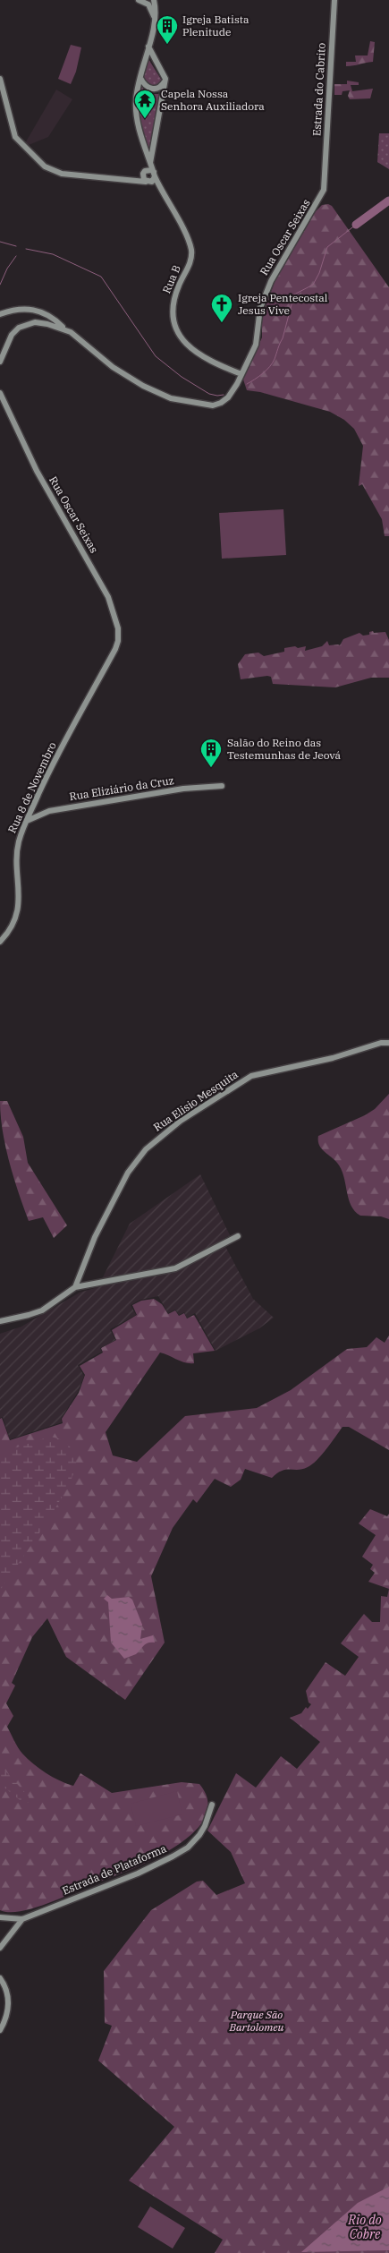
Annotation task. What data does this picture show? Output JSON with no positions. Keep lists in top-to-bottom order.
{
  "streets": {
    "street": [
      "Estrada do Cabrito",
      "Rua Oscar Seixas",
      "Rua B",
      "Rua 8 de Novembro",
      "Rua Eliziário da Cruz",
      "Rua Elisio Mesquita",
      "Estrada de Plataforma"
    ]
  },
  "crossings": [
    ["Estrada do Cabrito", "Rua Oscar Seixas"],
    ["Rua Oscar Seixas", "Rua B"],
    ["Rua Oscar Seixas", "Rua 8 de Novembro"],
    ["Rua 8 de Novembro", "Rua Eliziário da Cruz"]
  ],
  "water": ["Rio do Cobre"],
  "parks": ["Parque São Bartolomeu"],
  "places": {
    "building": ["Igreja Batista Plenitude", "Salão do Reino das Testemunhas de Jeová"],
    "temple": ["Capela Nossa Senhora Auxiliadora"],
    "church": ["Igreja Pentecostal Jesus Vive"]
  }
}
